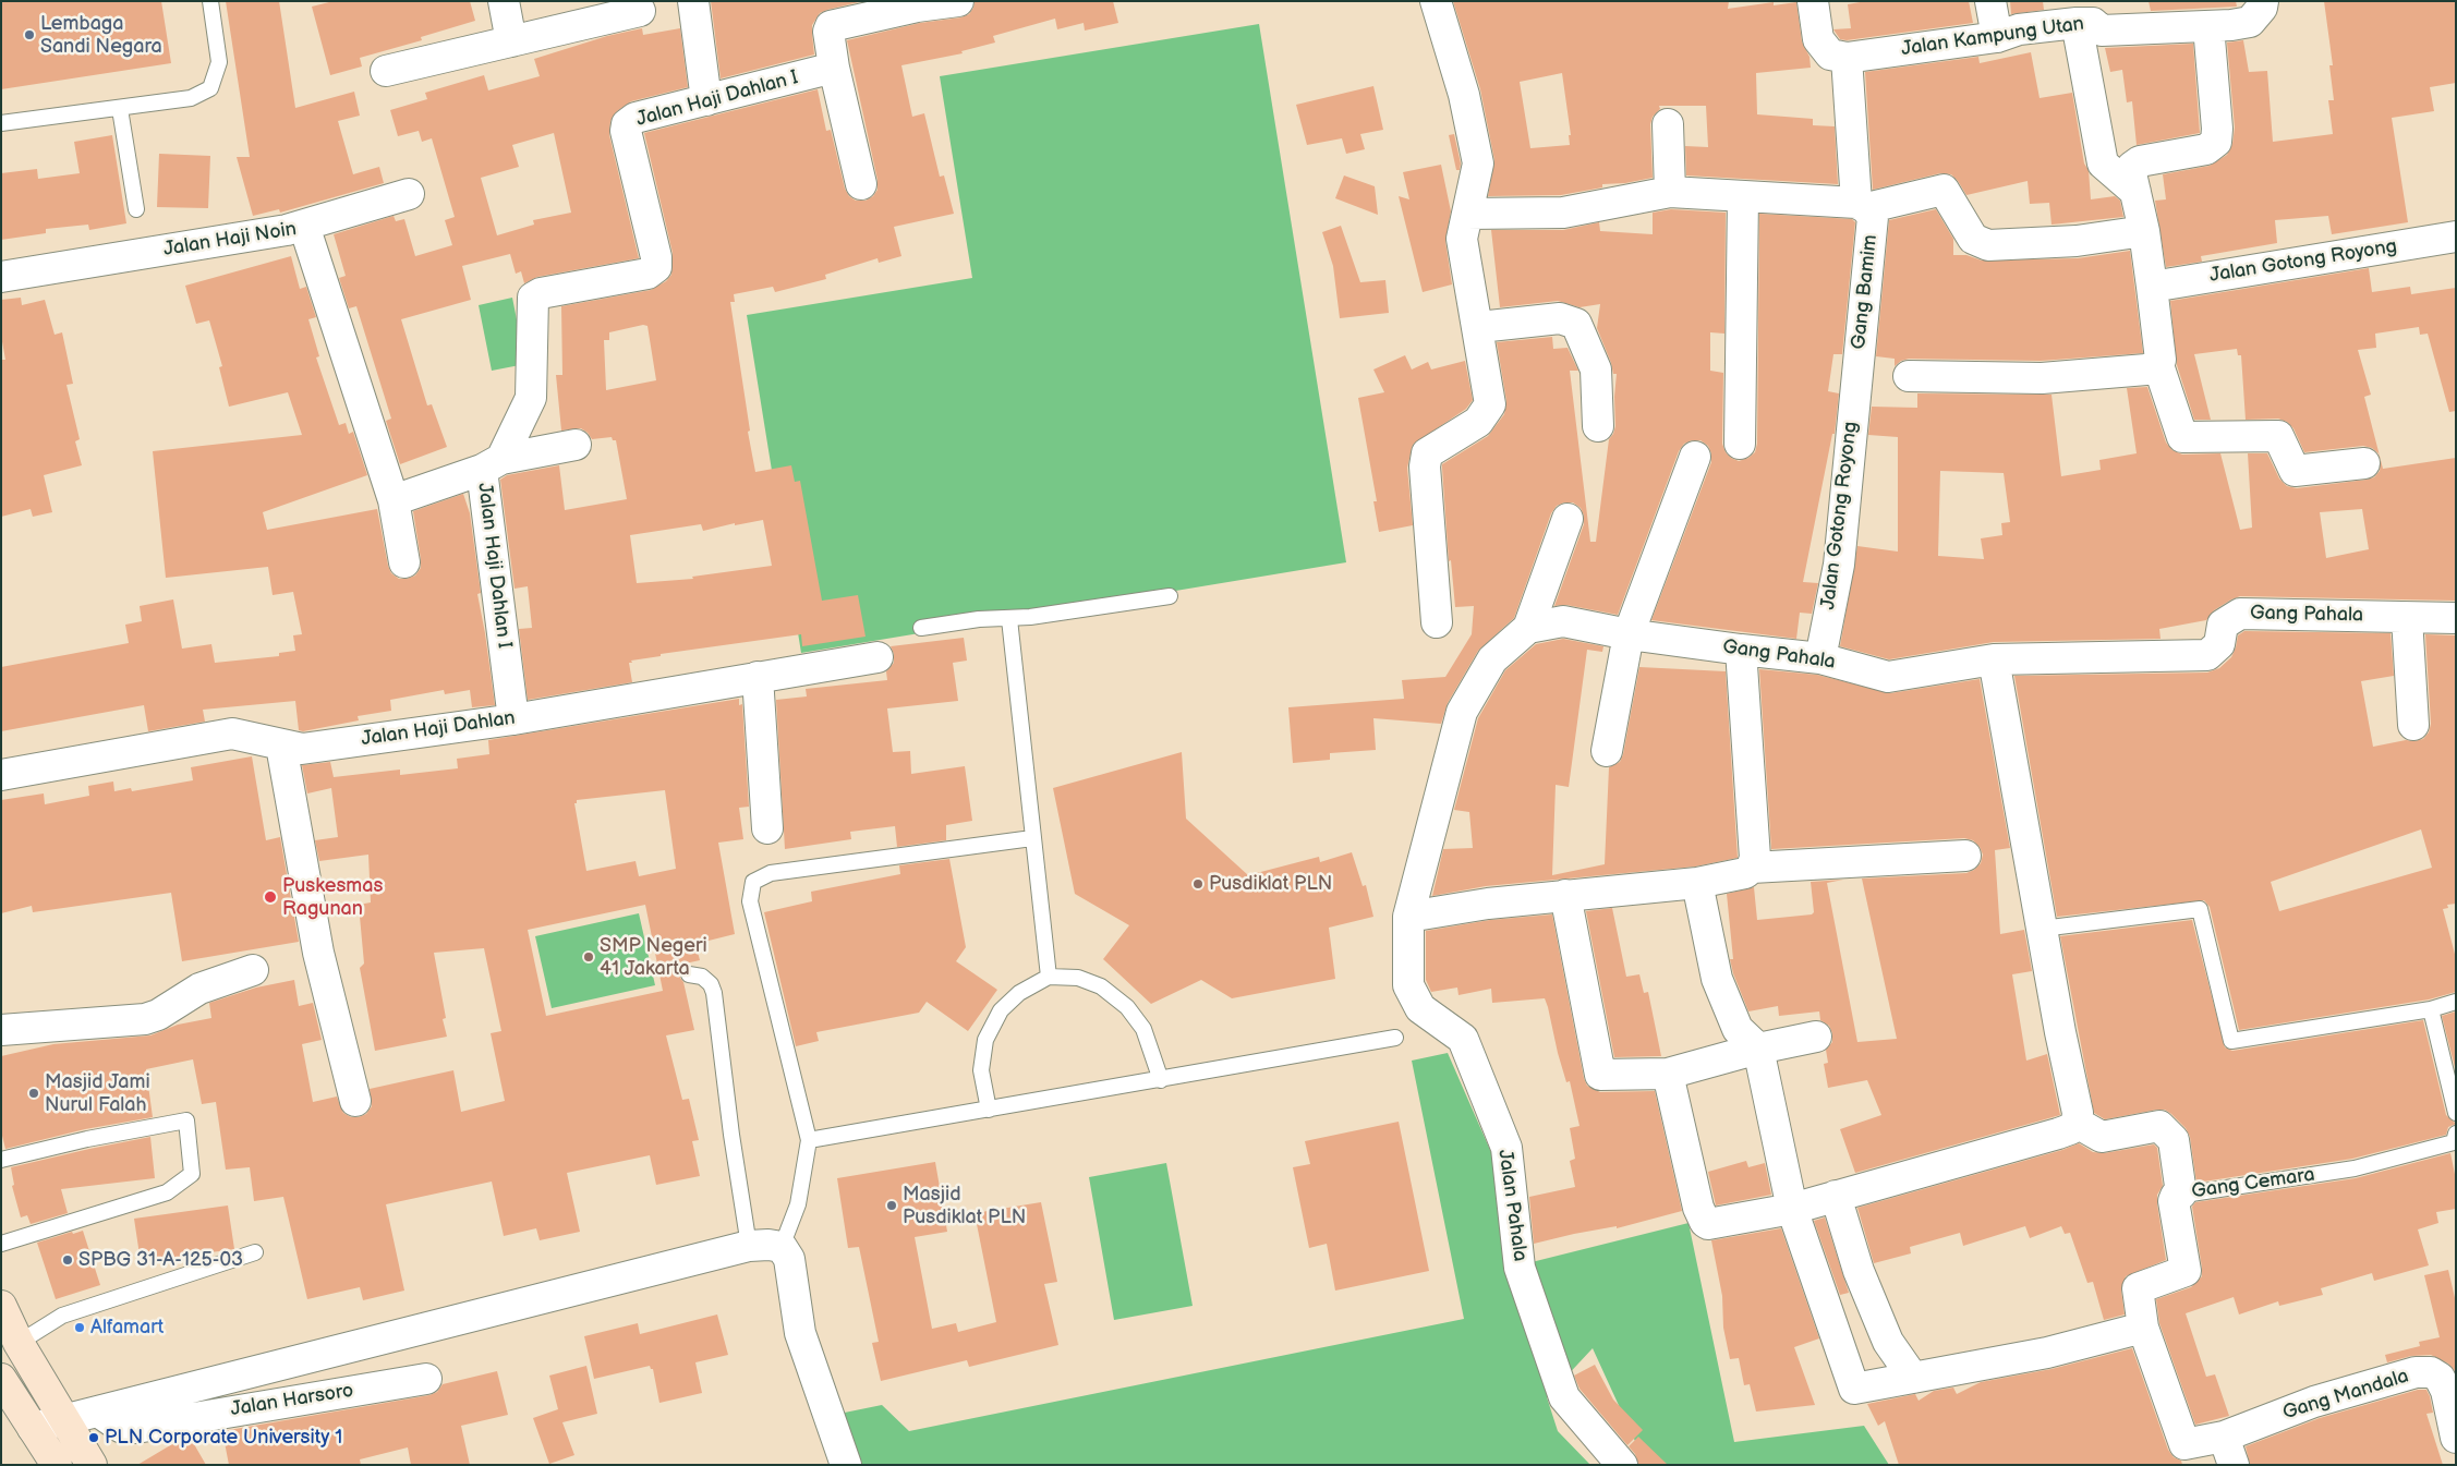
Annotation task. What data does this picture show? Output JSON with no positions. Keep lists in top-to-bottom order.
{
  "streets": {
    "street": [
      "Jalan Kampung Utan",
      "Jalan Haji Dahlan I",
      "Jalan Haji Noin",
      "Jalan Gotong Royong",
      "Gang Bamim",
      "Gang Pahala",
      "Jalan Haji Dahlan",
      "Gang Cemara",
      "Jalan Pahala",
      "Gang Mandala",
      "Jalan Harsoro"
    ]
  },
  "crossings": [
    ["Jalan Kampung Utan", "Gang Bamim"],
    ["Jalan Haji Dahlan I", "Jalan Haji Dahlan"],
    ["Jalan Gotong Royong", "Gang Bamim"],
    ["Jalan Gotong Royong", "Gang Pahala"]
  ],
  "places": [
    "Lembaga Sandi Negara",
    "Pusdiklat PLN",
    "Puskesmas Ragunan",
    "SMP Negeri 41 Jakarta",
    "Masjid Jami Nurul Falah",
    "Masjid Pusdiklat PLN",
    "SPBG 31-A-125-03",
    "Alfamart",
    "PLN Corporate University 1"
  ]
}
